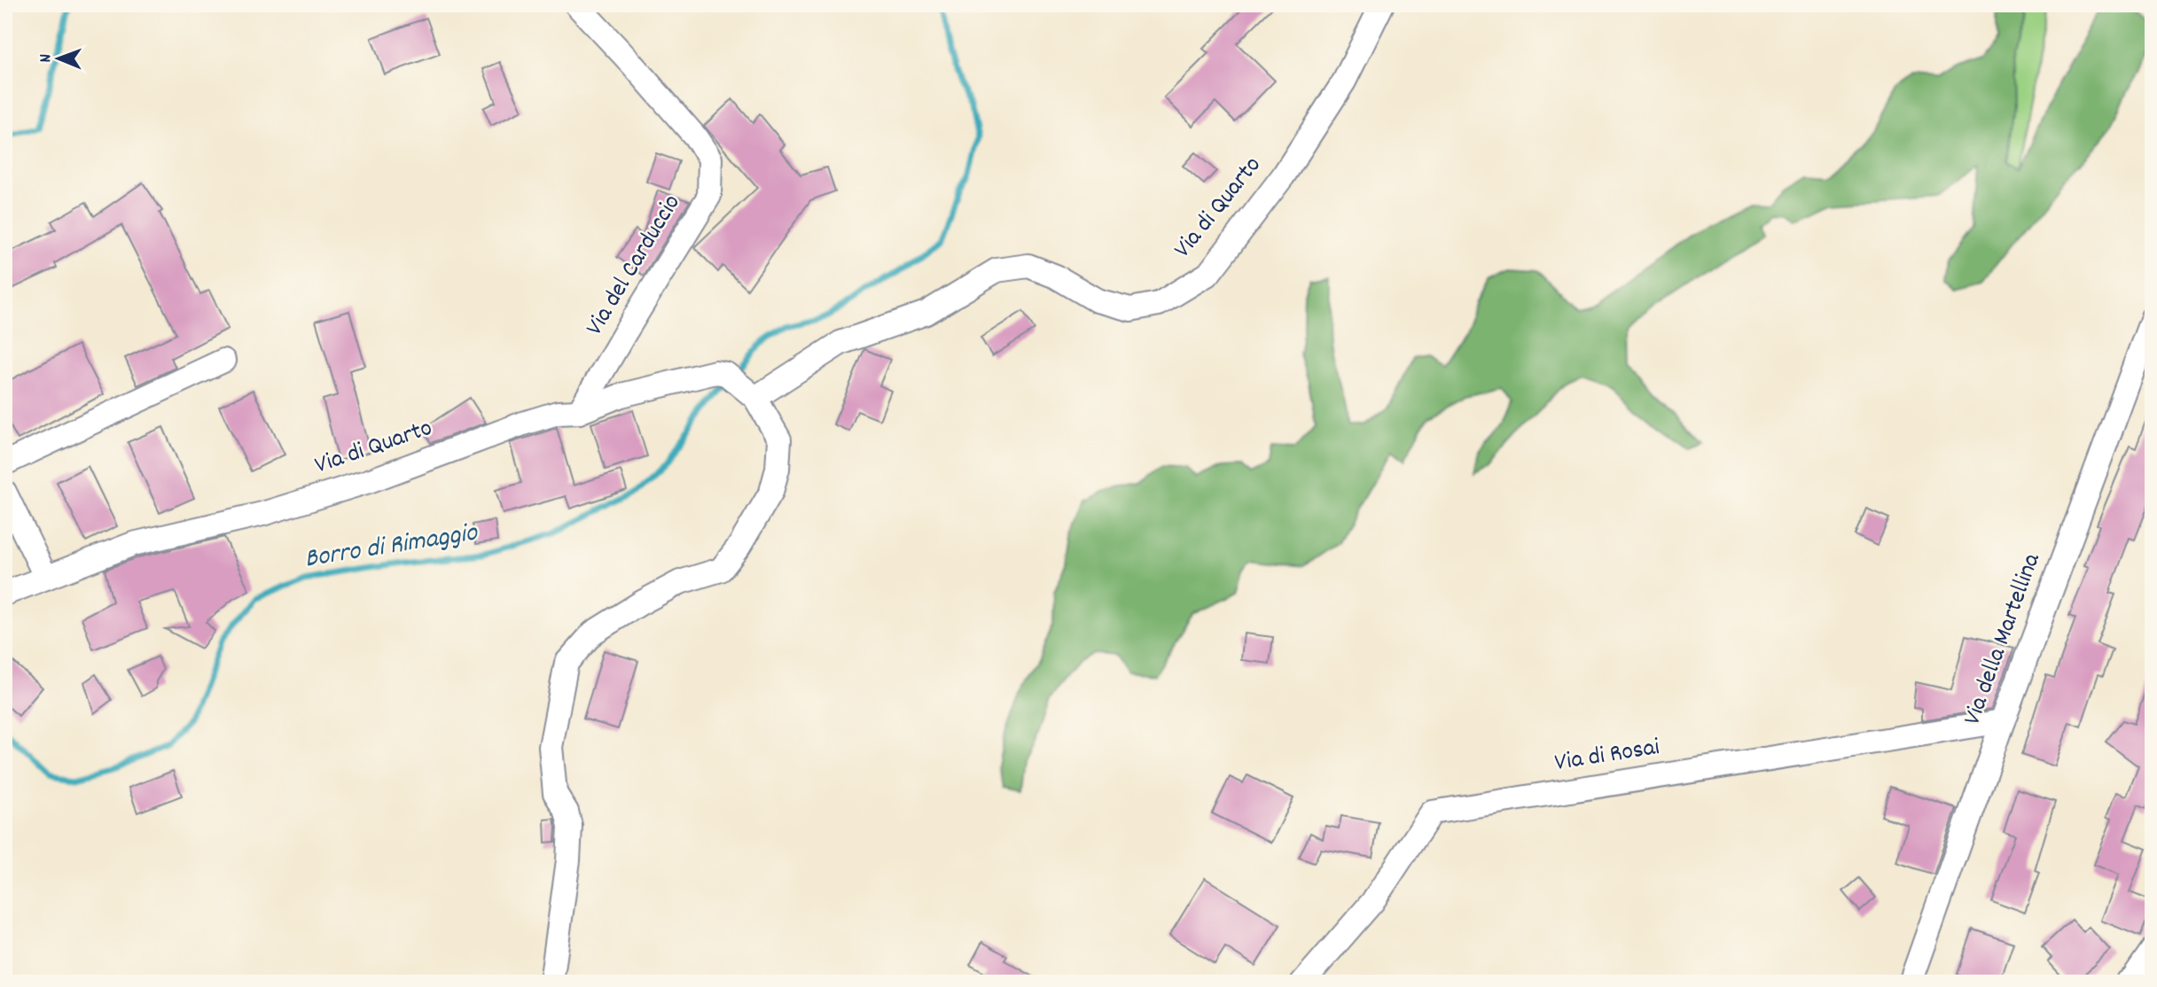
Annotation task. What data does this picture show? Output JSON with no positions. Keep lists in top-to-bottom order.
{
  "streets": {
    "street": [
      "Via di Quarto",
      "Via del Carduccio",
      "Via della Martellina",
      "Via di Rosai"
    ]
  },
  "crossings": [
    ["Via di Quarto", "Via del Carduccio"],
    ["Via della Martellina", "Via di Rosai"]
  ],
  "water": ["Borro di Rimaggio"],
  "north": "left"
}
